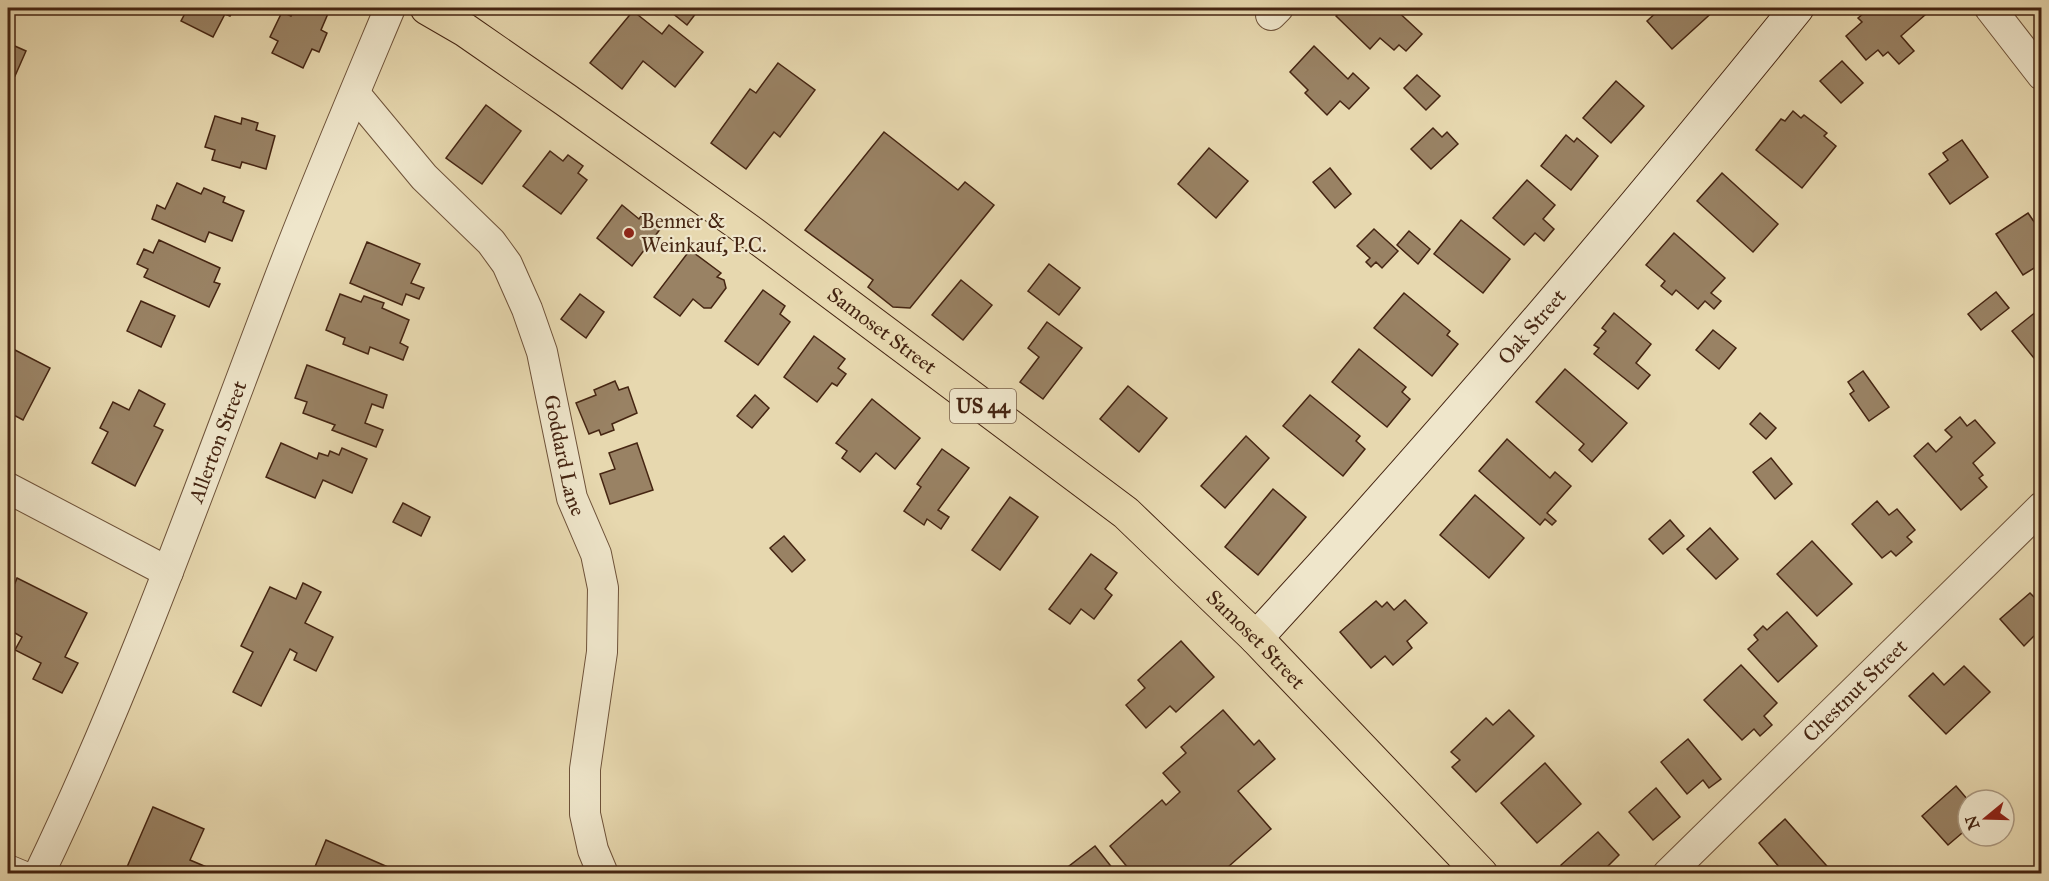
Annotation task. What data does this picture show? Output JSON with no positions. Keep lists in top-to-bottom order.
{
  "streets": {
    "main road": ["Oak Street", "Samoset Street", "US 44"],
    "street": ["Allerton Street", "Goddard Lane", "Chestnut Street"]
  },
  "crossings": [
    ["Oak Street", "Samoset Street"],
    ["Allerton Street", "Goddard Lane"]
  ],
  "places": ["Benner & Weinkauf, P.C."],
  "north": "left"
}
